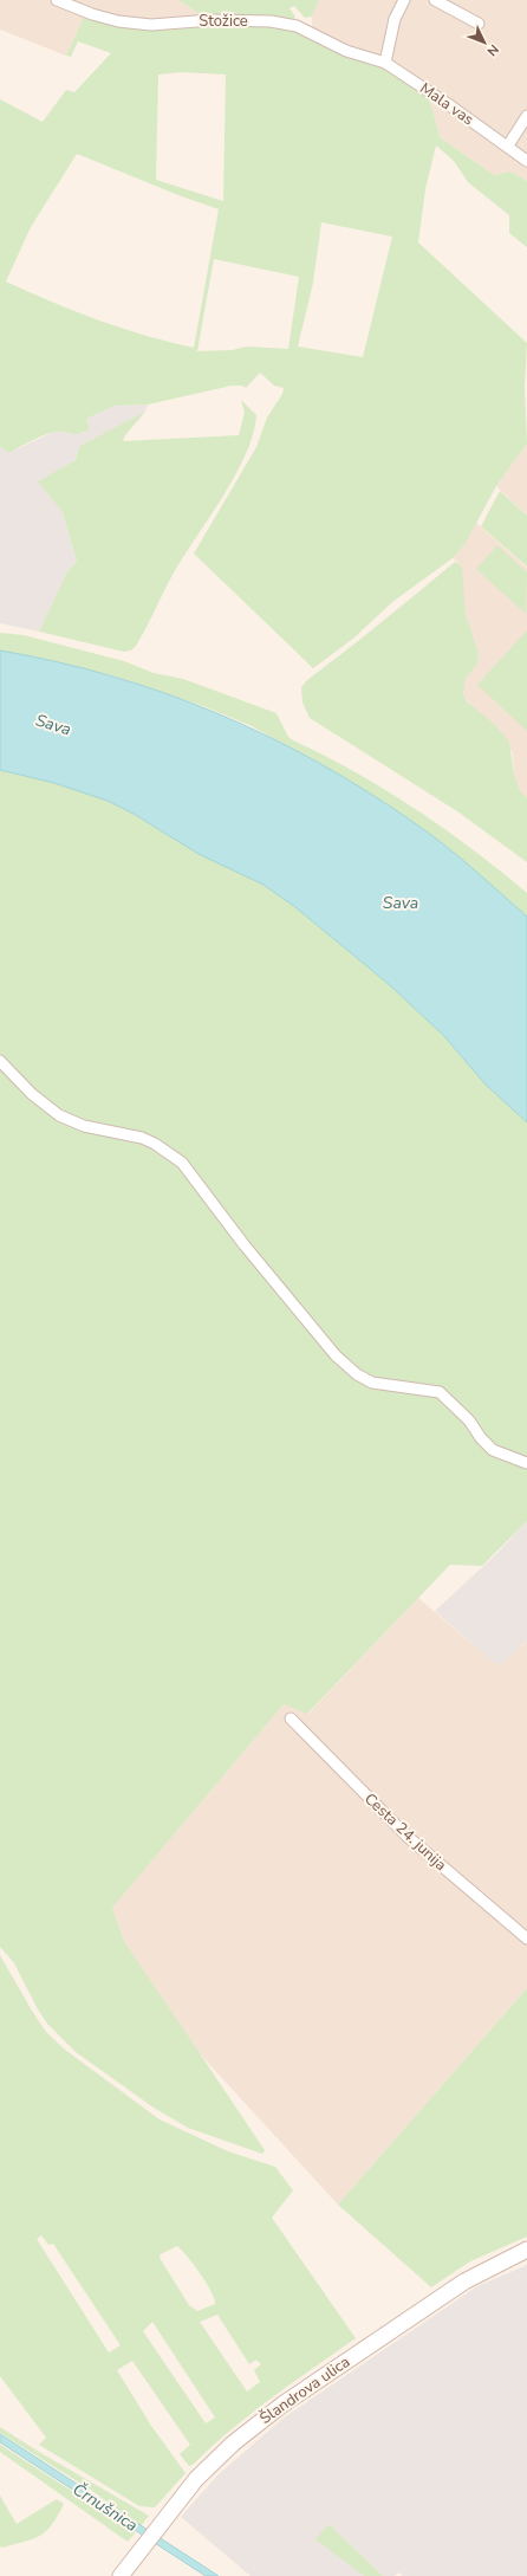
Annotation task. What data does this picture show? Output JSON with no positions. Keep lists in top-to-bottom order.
{
  "streets": {
    "street": [
      "Stožice",
      "Mala vas",
      "Cesta 24. junija",
      "Šlandrova ulica"
    ]
  },
  "crossings": [
    ["Stožice", "Mala vas"]
  ],
  "water": ["Sava", "Črnušnica"],
  "north": "bottom right"
}
